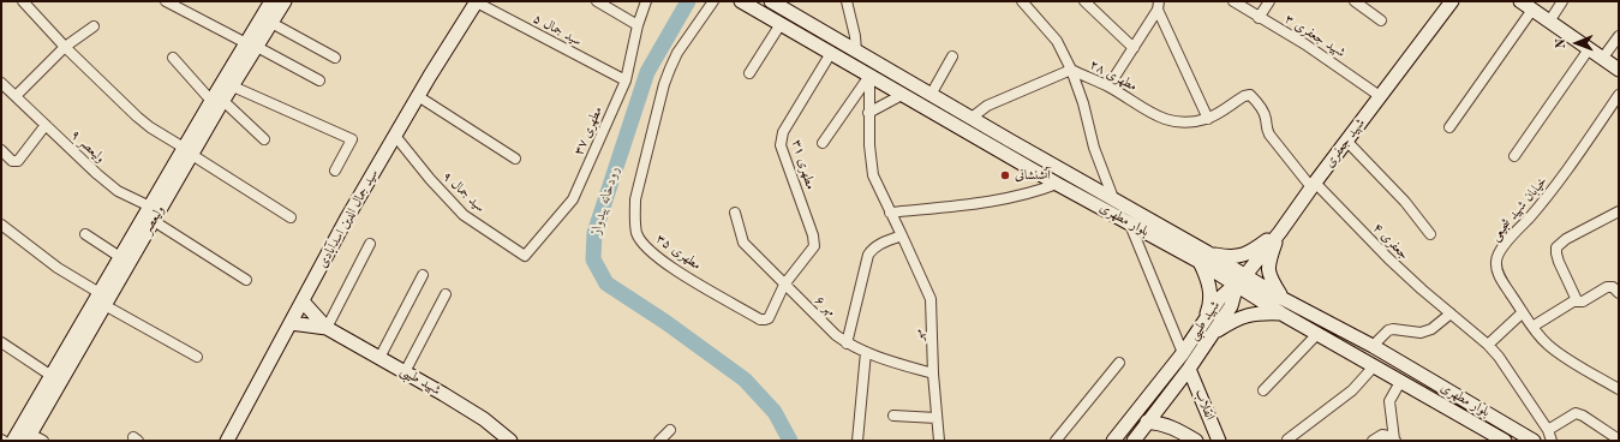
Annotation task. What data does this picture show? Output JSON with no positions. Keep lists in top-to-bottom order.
{
  "streets": {
    "main road": [
      "شهید جعفری",
      "سید جمال الدین اسدآبادی",
      "ولیعصر",
      "بلوار مطهری",
      "شهید طیبی",
      "انقلاب"
    ],
    "street": [
      "سید جمال ۵",
      "شهید جعفری ۳",
      "مطهری ۲۸",
      "مطهری ۳۷",
      "ولیعصر ۹",
      "مطهری ۳۱",
      "سید جمال ۹",
      "خیابان شهید شجیعی",
      "جعفری ۴",
      "مطهری ۳۵",
      "مهر ۶",
      "مهر"
    ]
  },
  "crossings": [
    ["سید جمال ۵", "مطهری ۳۷"],
    ["سید جمال ۵", "سید جمال الدین اسدآبادی"],
    ["شهید جعفری ۳", "شهید جعفری"],
    ["مطهری ۲۸", "بلوار مطهری"],
    ["مطهری ۲۸", "جعفری ۴"],
    ["مطهری ۳۷", "سید جمال ۹"],
    ["شهید جعفری", "بلوار مطهری"],
    ["شهید جعفری", "جعفری ۴"],
    ["شهید جعفری", "شهید طیبی"],
    ["ولیعصر ۹", "ولیعصر"],
    ["مطهری ۳۱", "بلوار مطهری"],
    ["مطهری ۳۱", "مطهری ۳۵"],
    ["مطهری ۳۱", "مهر ۶"],
    ["سید جمال ۹", "سید جمال الدین اسدآبادی"],
    ["سید جمال الدین اسدآبادی", "شهید طیبی"],
    ["بلوار مطهری", "شهید طیبی"],
    ["بلوار مطهری", "مهر"],
    ["مطهری ۳۵", "مهر ۶"],
    ["مهر ۶", "مهر"],
    ["شهید طیبی", "انقلاب"]
  ],
  "water": ["رودخانه بیدواز"],
  "places": ["آتشنشانی"],
  "north": "left"
}
